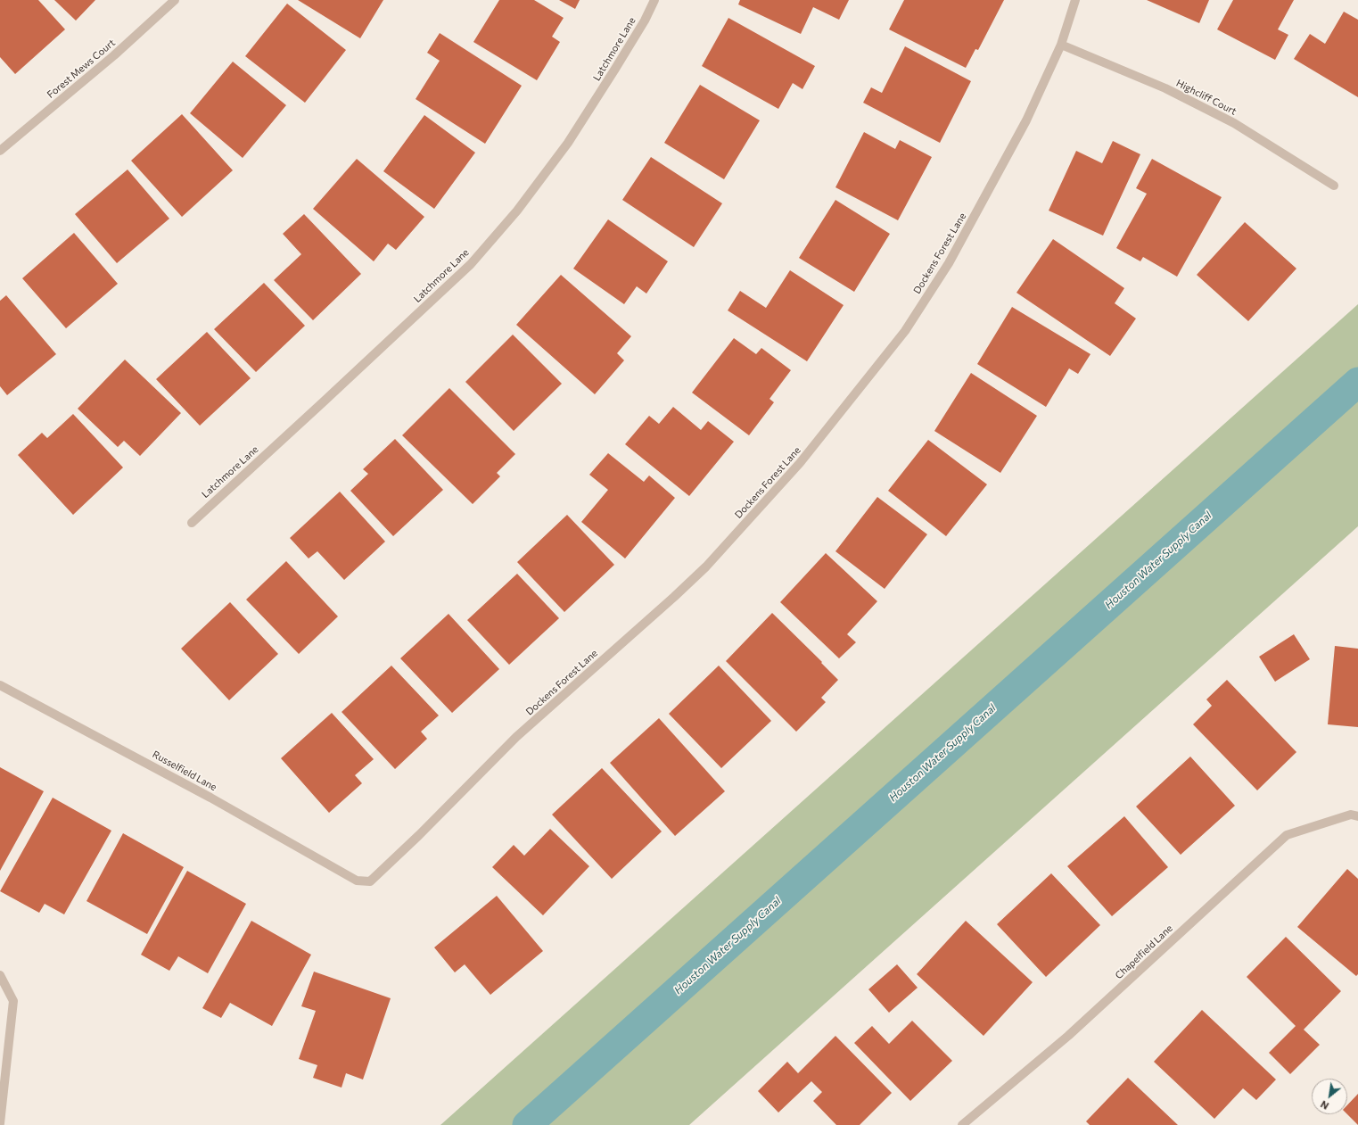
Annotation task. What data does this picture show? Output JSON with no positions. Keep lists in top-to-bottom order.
{
  "streets": {
    "street": [
      "Latchmore Lane",
      "Forest Mews Court",
      "Highcliff Court",
      "Dockens Forest Lane",
      "Russelfield Lane",
      "Chapelfield Lane"
    ]
  },
  "crossings": [
    ["Highcliff Court", "Dockens Forest Lane"],
    ["Dockens Forest Lane", "Russelfield Lane"]
  ],
  "water": ["Houston Water Supply Canal"],
  "north": "bottom left"
}
